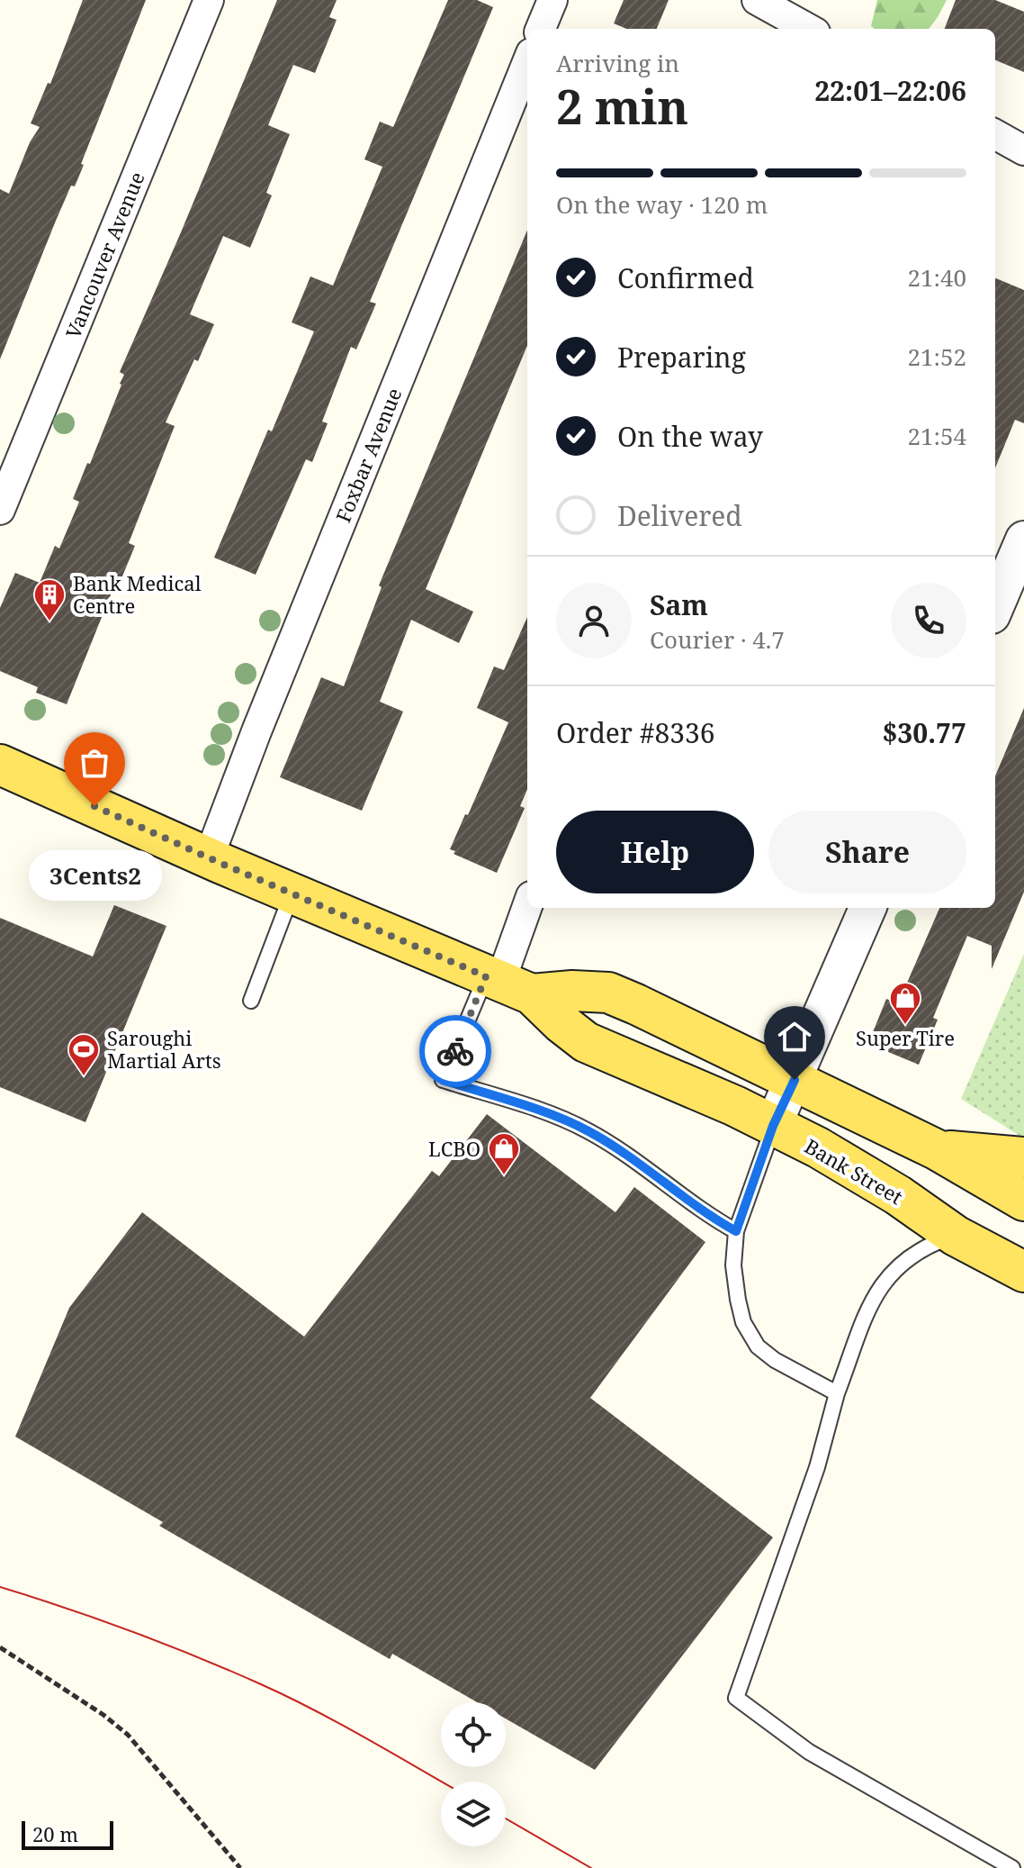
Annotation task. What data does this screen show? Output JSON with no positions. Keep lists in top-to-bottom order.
{
  "streets": {
    "main road": ["Bank Street"],
    "street": ["Vancouver Avenue", "Foxbar Avenue"]
  },
  "crossings": [
    ["Foxbar Avenue", "Bank Street"]
  ],
  "places": {
    "building": ["Bank Medical Centre"],
    "other": ["3Cents2"],
    "shop": ["Super Tire", "LCBO"],
    "sports": ["Saroughi Martial Arts"]
  },
  "scale_bar": "20 m",
  "page": {
    "heading": ["2 min", "Arriving in", "22:01–22:06"],
    "panel": [
      "Sam",
      "Courier · 4.7",
      "Order #8336",
      "$30.77"
    ],
    "bar": "On the way · 120 m",
    "list": [
      ["Confirmed", "21:40"],
      ["Preparing", "21:52"],
      ["On the way", "21:54"],
      "Delivered"
    ],
    "buttons": ["Help", "Share"],
    "bubble": "3Cents2",
    "scale": "20 m"
  }
}
